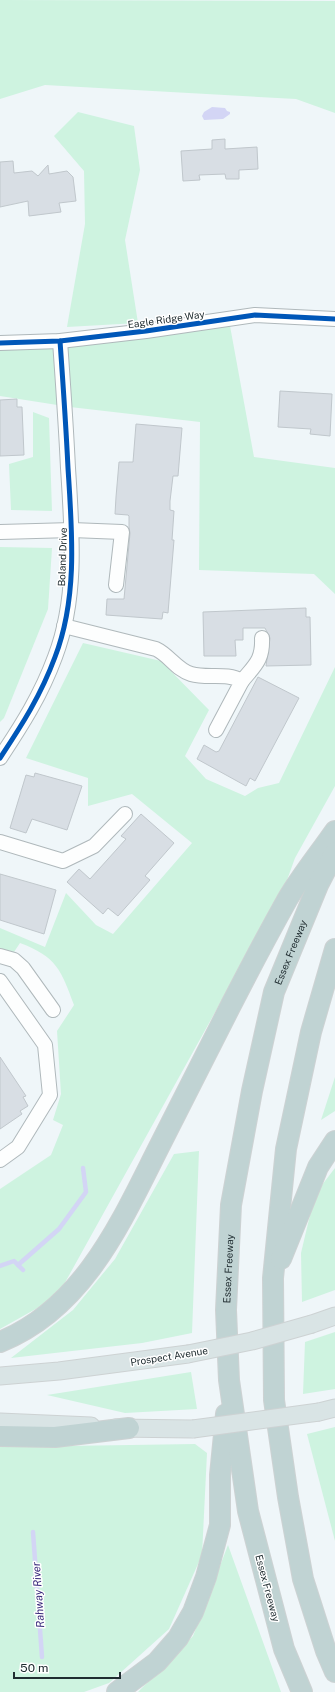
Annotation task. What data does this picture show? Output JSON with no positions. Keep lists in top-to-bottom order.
{
  "streets": {
    "highway": ["Essex Freeway"],
    "main road": ["Prospect Avenue"],
    "street": ["Eagle Ridge Way", "Boland Drive"]
  },
  "crossings": [
    ["Eagle Ridge Way", "Boland Drive"]
  ],
  "water": ["Rahway River"],
  "scale_bar": "50 m"
}
